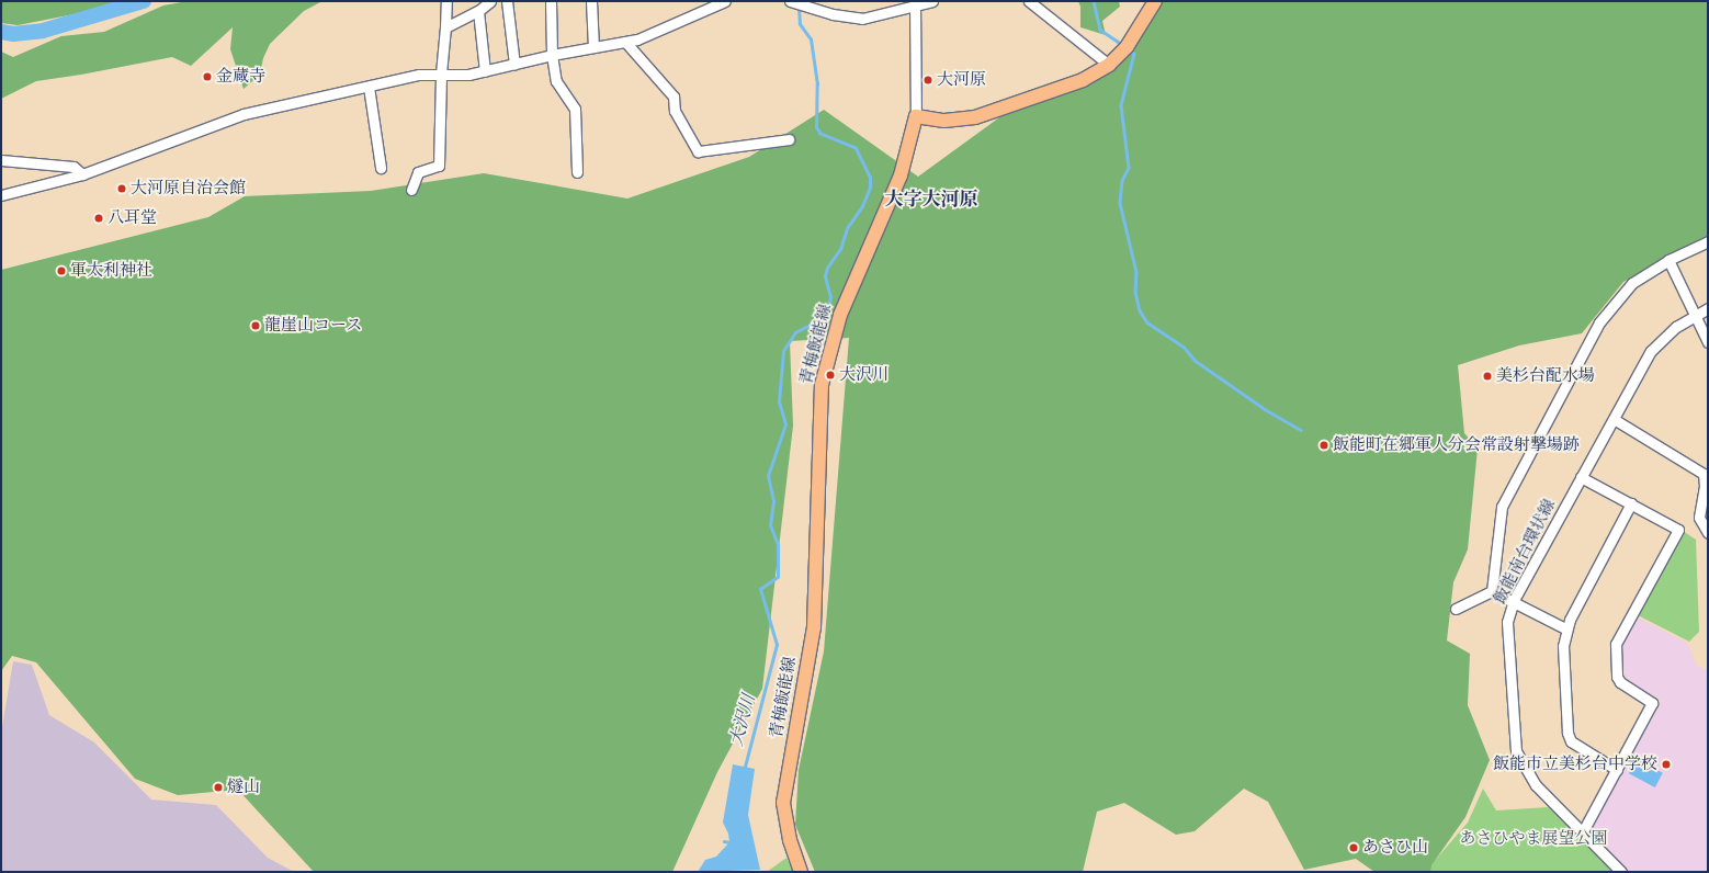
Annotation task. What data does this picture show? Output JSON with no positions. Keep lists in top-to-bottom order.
{
  "streets": {
    "main road": ["青梅飯能線"],
    "street": ["飯能南台環状線"]
  },
  "districts": ["大字大河原"],
  "water": ["大沢川"],
  "parks": ["あさひやま展望公園"],
  "places": [
    "金蔵寺",
    "大河原",
    "大河原自治会館",
    "八耳堂",
    "軍太利神社",
    "龍崖山コース",
    "大沢川",
    "美杉台配水場",
    "飯能町在郷軍人分会常設射撃場跡",
    "飯能市立美杉台中学校",
    "燧山",
    "あさひ山"
  ]
}
